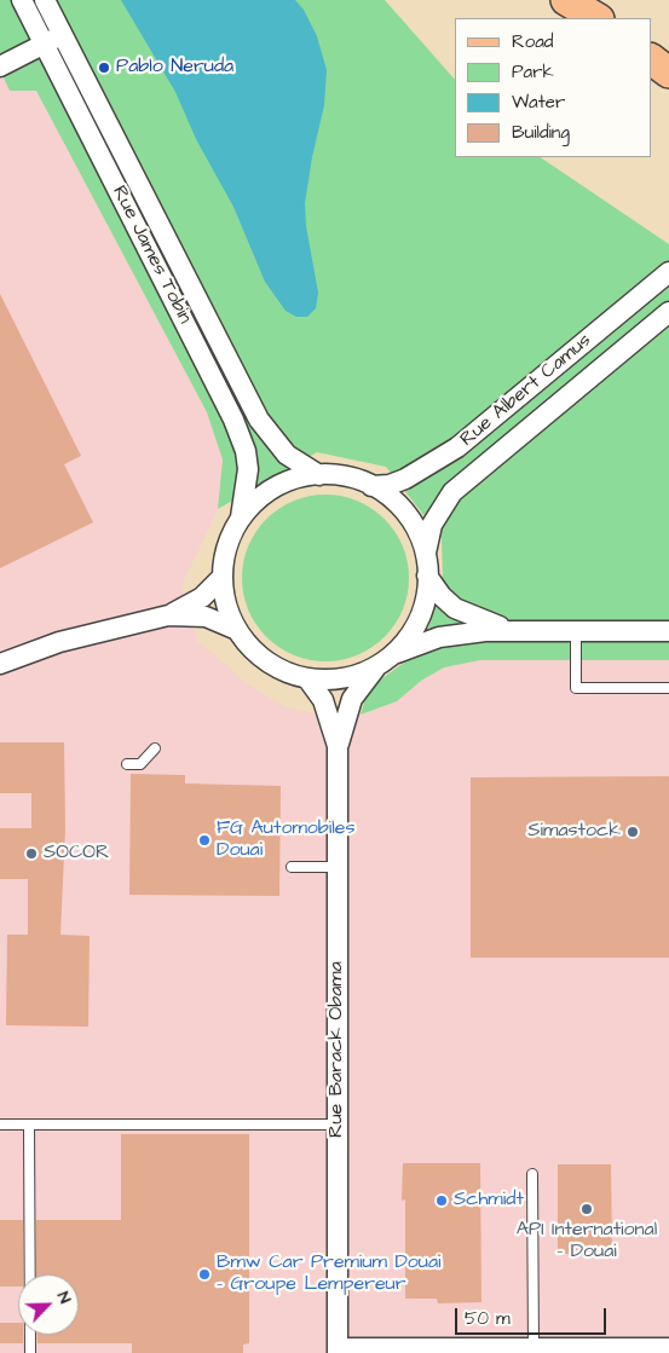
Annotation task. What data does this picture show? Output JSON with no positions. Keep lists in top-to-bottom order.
{
  "streets": {
    "street": ["Rue James Tobin", "Rue Albert Camus", "Rue Barack Obama"]
  },
  "crossings": [
    ["Rue James Tobin", "Rue Albert Camus"],
    ["Rue James Tobin", "Rue Barack Obama"],
    ["Rue Albert Camus", "Rue Barack Obama"]
  ],
  "places": [
    "Pablo Neruda",
    "Simastock",
    "FG Automobiles Douai",
    "SOCOR",
    "Schmidt",
    "API International - Douai",
    "Bmw Car Premium Douai - Groupe Lempereur"
  ],
  "legend": [
    "Road",
    "Park",
    "Water",
    "Building"
  ],
  "scale_bar": "50 m",
  "north": "top right"
}
